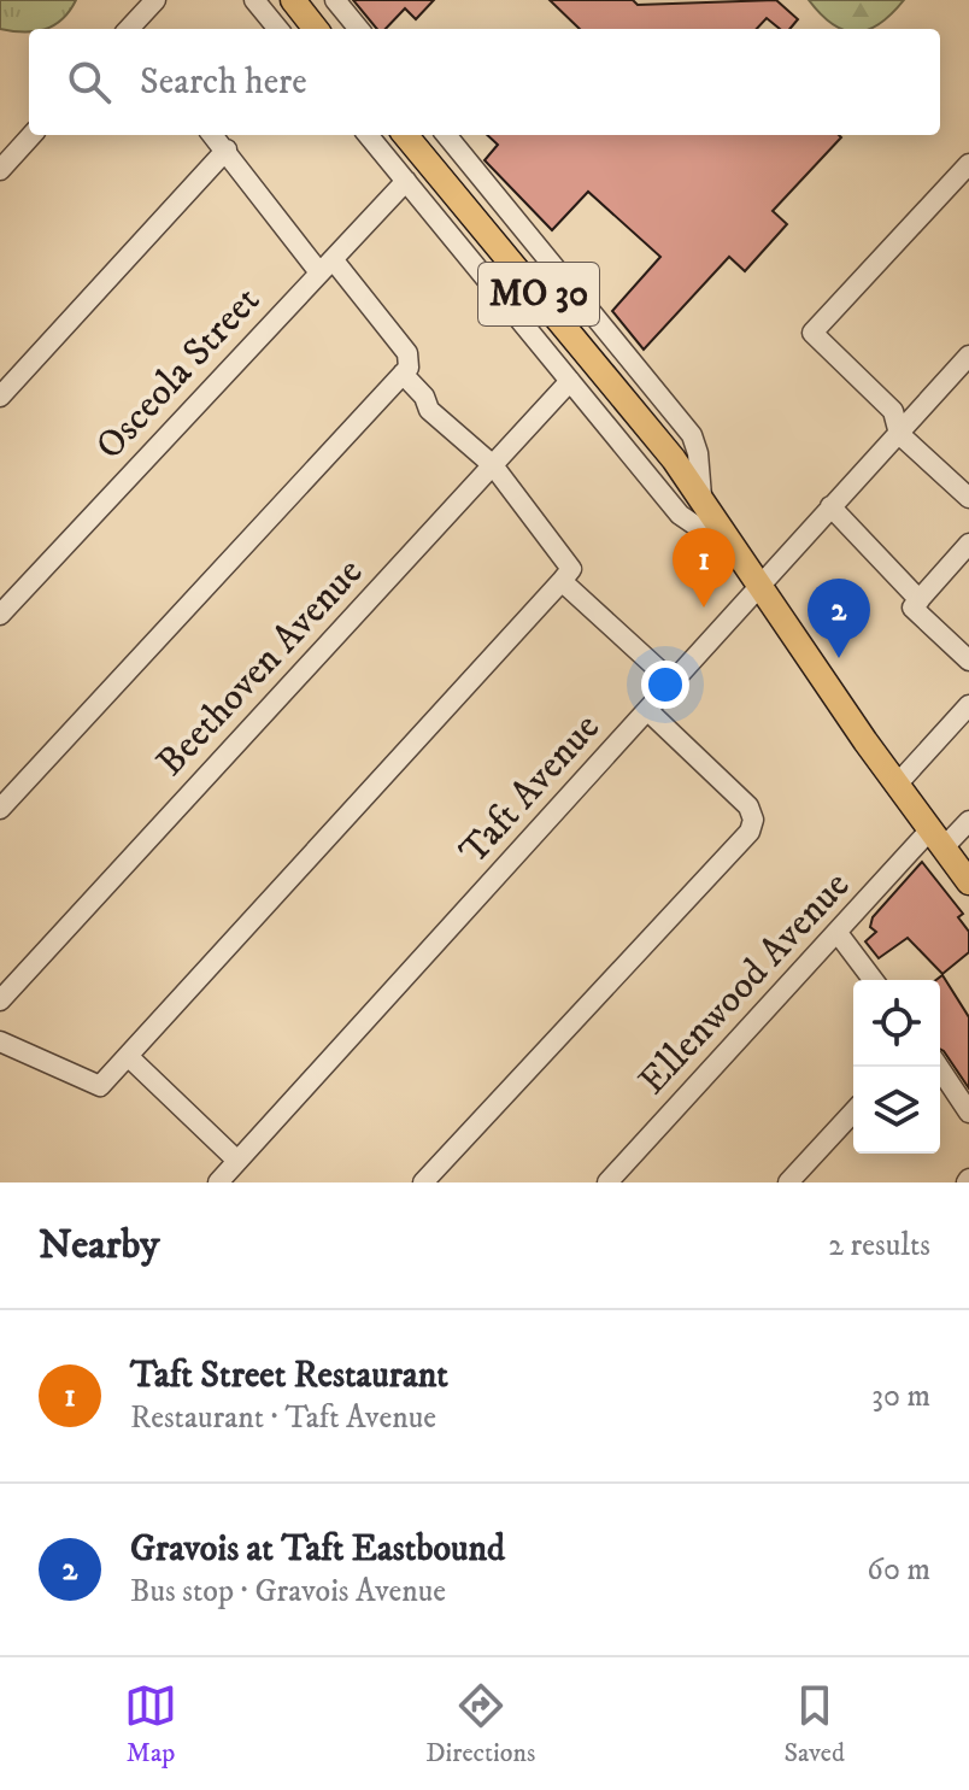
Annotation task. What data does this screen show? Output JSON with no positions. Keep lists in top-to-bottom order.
{
  "streets": {
    "main road": ["MO 30"],
    "street": [
      "Osceola Street",
      "Beethoven Avenue",
      "Taft Avenue",
      "Ellenwood Avenue"
    ]
  },
  "crossings": [
    ["MO 30", "Taft Avenue"],
    ["MO 30", "Ellenwood Avenue"]
  ],
  "page": {
    "search": "Search here",
    "pins": ["1", "2"],
    "heading": ["Nearby", "2 results"],
    "list": [
      {
        "mark": "1",
        "name": "Taft Street Restaurant",
        "note": "Restaurant · Taft Avenue",
        "value": "30 m"
      },
      {
        "mark": "2",
        "name": "Gravois at Taft Eastbound",
        "note": "Bus stop · Gravois Avenue",
        "value": "60 m"
      }
    ],
    "nav": ["Map", "Directions", "Saved"]
  }
}
